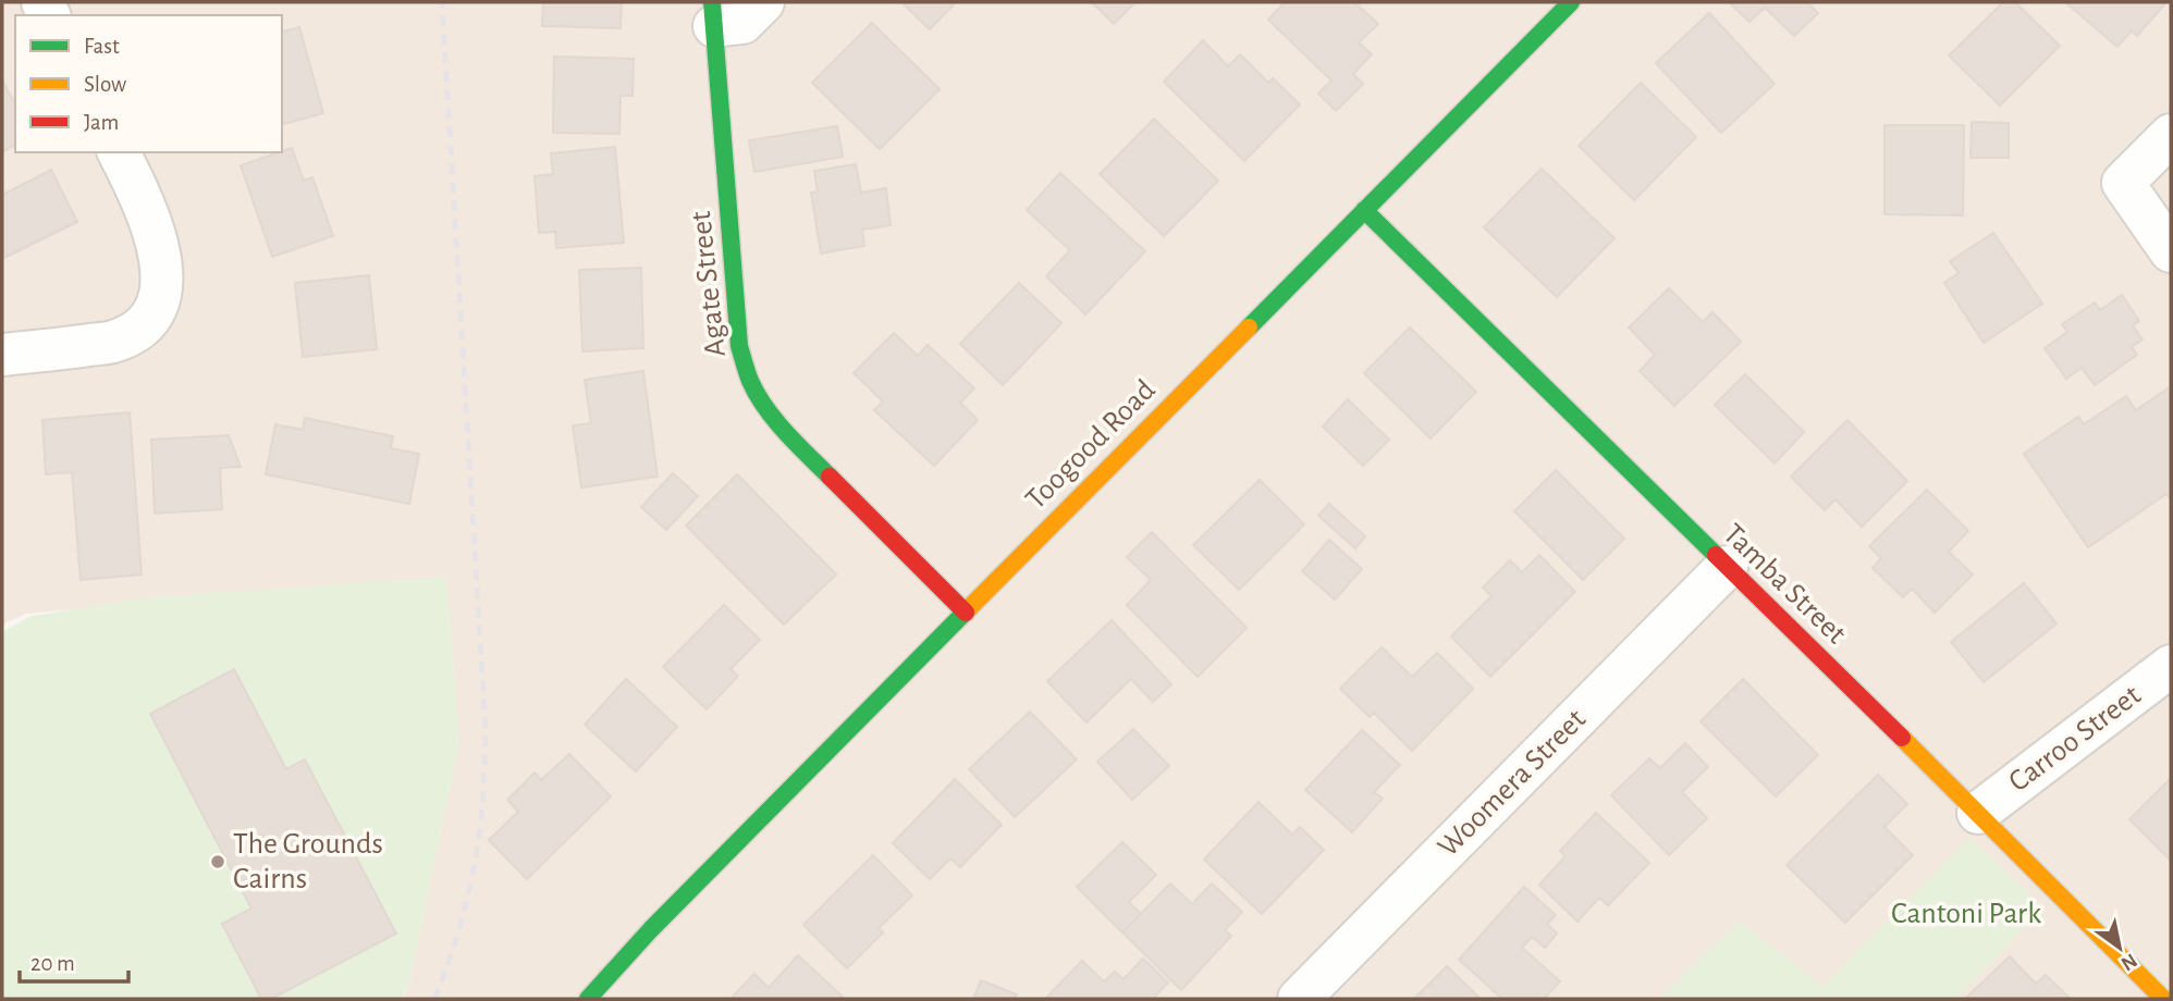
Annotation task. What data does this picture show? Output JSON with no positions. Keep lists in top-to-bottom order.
{
  "streets": {
    "street": [
      "Agate Street",
      "Toogood Road",
      "Tamba Street",
      "Carroo Street",
      "Woomera Street"
    ]
  },
  "crossings": [
    ["Agate Street", "Toogood Road"],
    ["Toogood Road", "Tamba Street"],
    ["Tamba Street", "Carroo Street"],
    ["Tamba Street", "Woomera Street"]
  ],
  "parks": ["Cantoni Park"],
  "places": ["The Grounds Cairns"],
  "legend": ["Fast", "Slow", "Jam"],
  "scale_bar": "20 m",
  "north": "bottom right"
}
